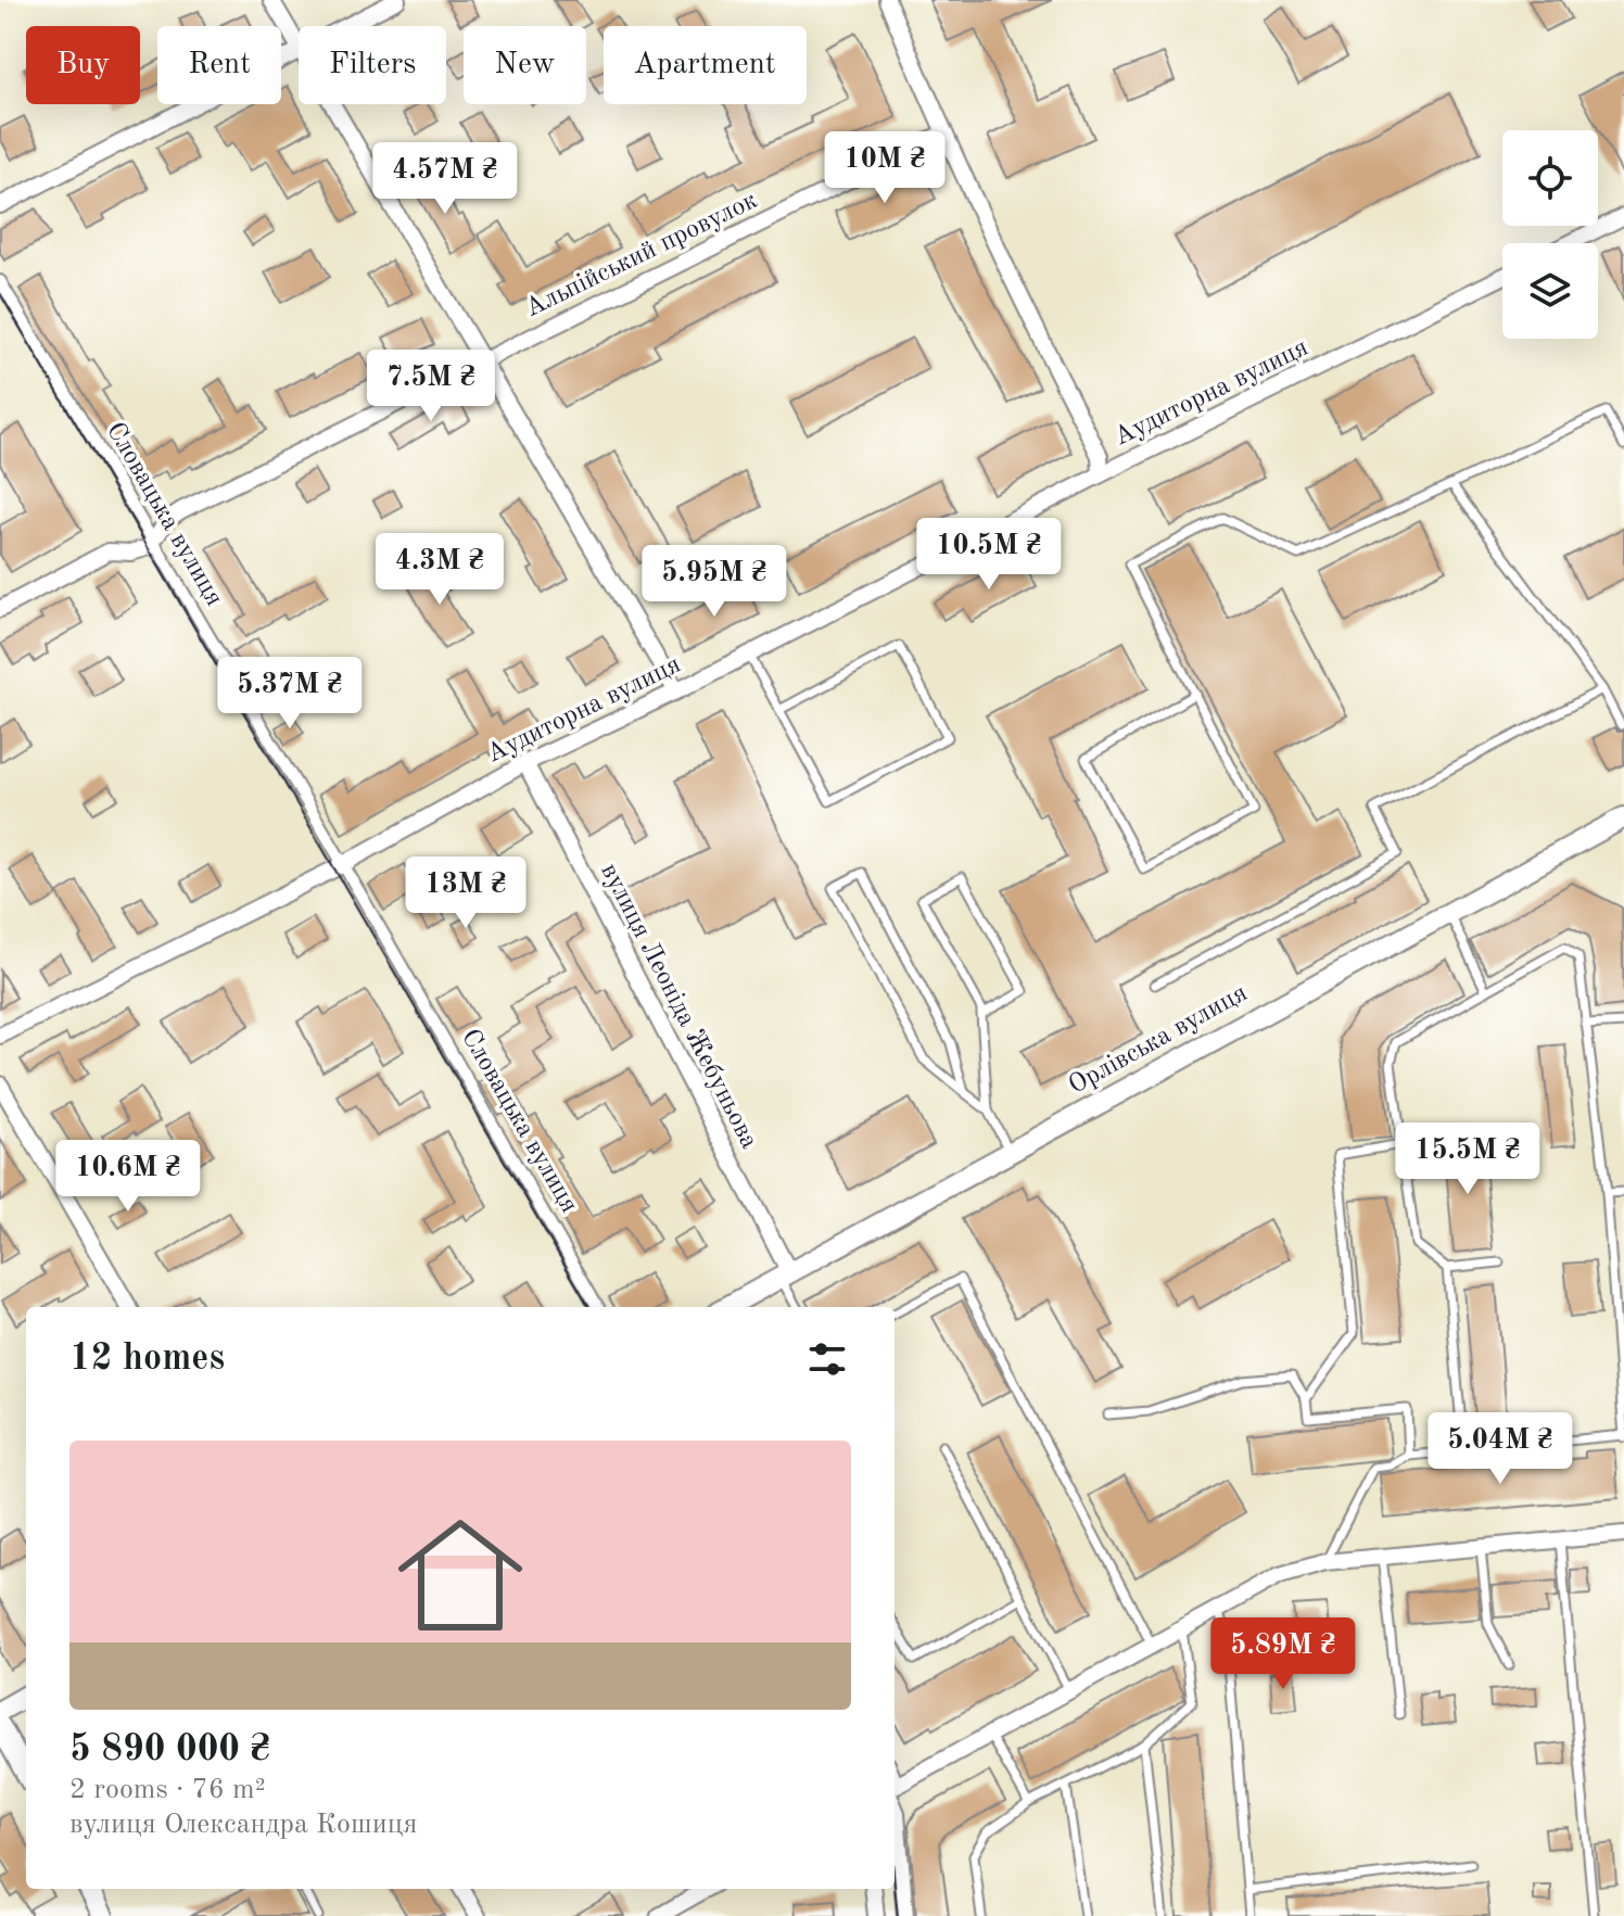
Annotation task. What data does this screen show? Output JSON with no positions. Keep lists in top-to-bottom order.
{
  "streets": {
    "street": [
      "Альпійський провулок",
      "Аудиторна вулиця",
      "Словацька вулиця",
      "вулиця Леоніда Жебуньова",
      "Орлівська вулиця"
    ]
  },
  "crossings": [
    ["Альпійський провулок", "Словацька вулиця"],
    ["Аудиторна вулиця", "Словацька вулиця"],
    ["Аудиторна вулиця", "вулиця Леоніда Жебуньова"],
    ["вулиця Леоніда Жебуньова", "Орлівська вулиця"]
  ],
  "page": {
    "chip": [
      "Buy",
      "Rent",
      "Filters",
      "New",
      "Apartment"
    ],
    "price": [
      "10M ₴",
      "4.57M ₴",
      "7.5M ₴",
      "10.5M ₴",
      "4.3M ₴",
      "5.95M ₴",
      "5.37M ₴",
      "13M ₴",
      "15.5M ₴",
      "10.6M ₴",
      "5.04M ₴",
      "5.89M ₴"
    ],
    "heading": "12 homes",
    "list": [
      {
        "name": "5 890 000 ₴",
        "note": "2 rooms · 76 m² · вулиця Олександра Кошиця"
      }
    ]
  }
}
